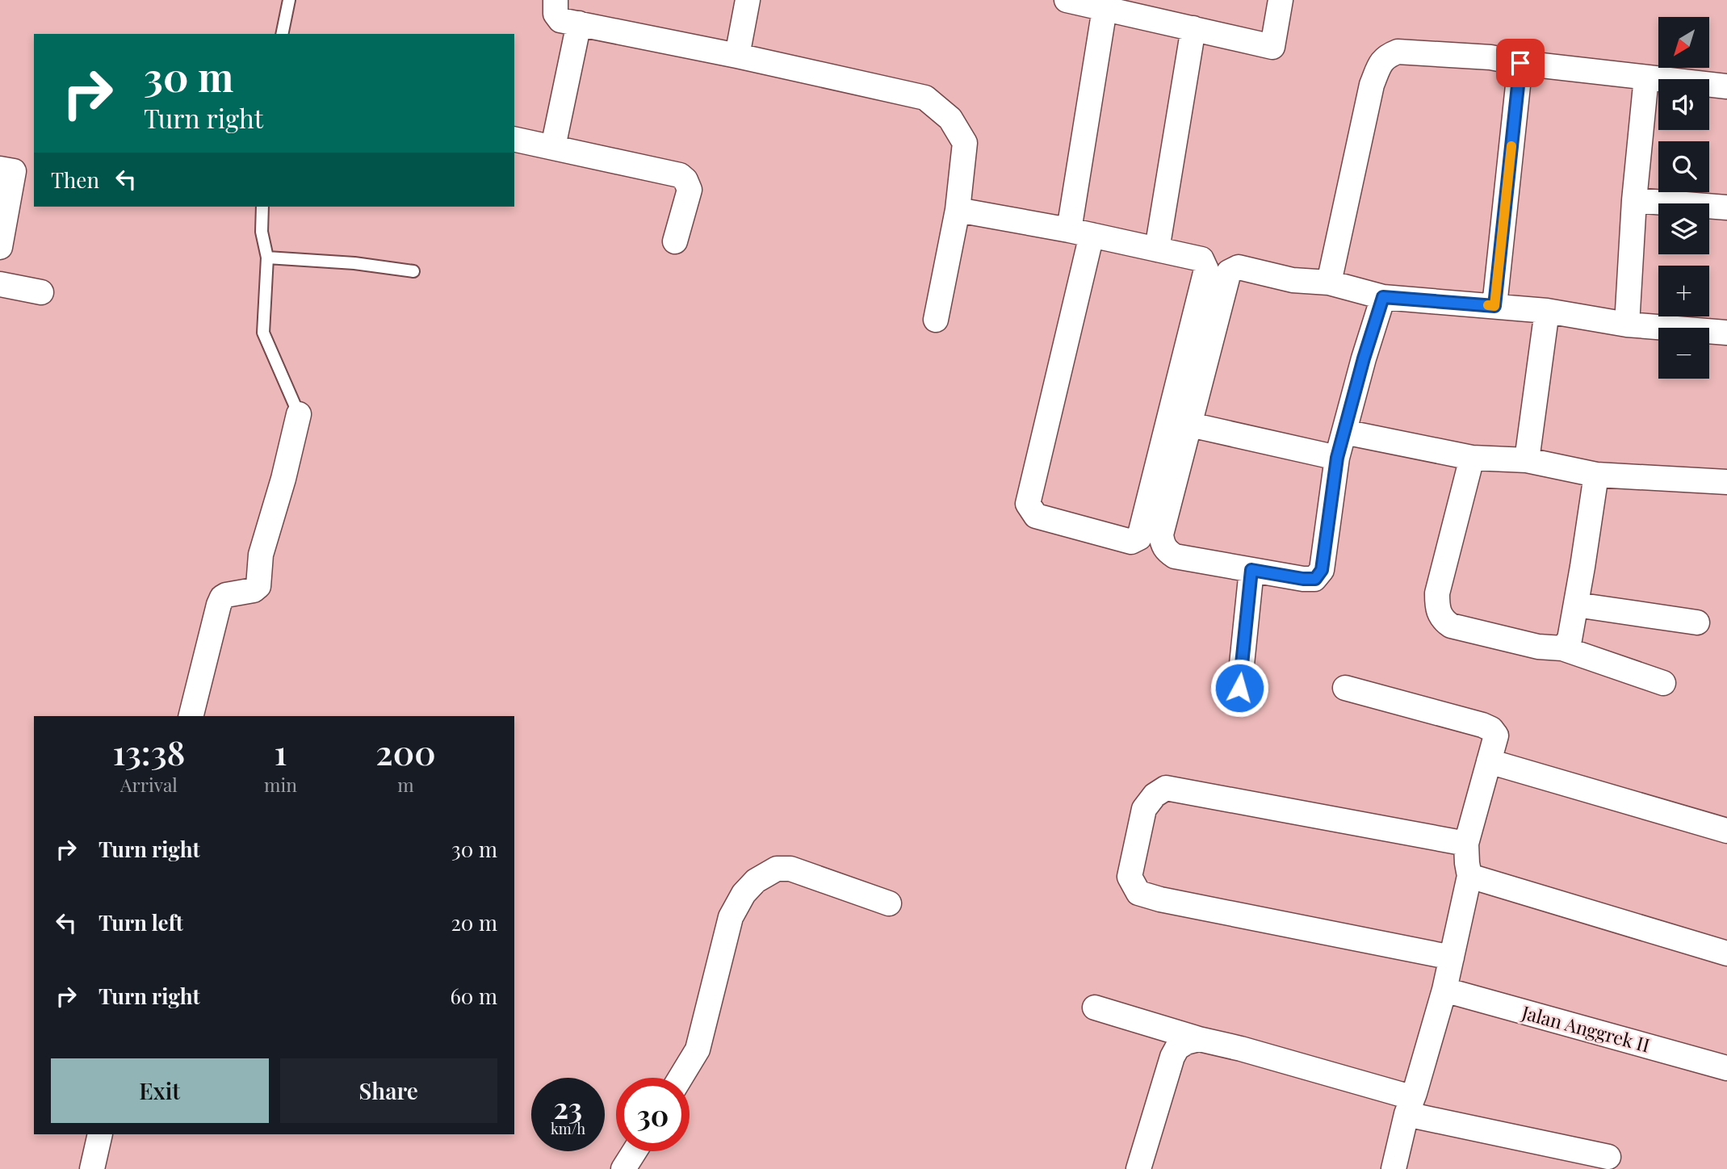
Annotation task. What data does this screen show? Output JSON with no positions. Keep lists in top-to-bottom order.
{
  "streets": {
    "street": ["Jalan Anggrek II"]
  },
  "north": "bottom left",
  "page": {
    "map_buttons": ["+", "−"],
    "turn": ["30 m", "Turn right"],
    "then": "Then",
    "eta": [
      "13:38",
      "Arrival",
      "1",
      "min",
      "200",
      "m"
    ],
    "list": [
      {
        "name": "Turn right",
        "value": "30 m"
      },
      {
        "name": "Turn left",
        "value": "20 m"
      },
      {
        "name": "Turn right",
        "value": "60 m"
      }
    ],
    "buttons": ["Exit", "Share"],
    "speed": "23 km/h",
    "limit": "30"
  }
}
